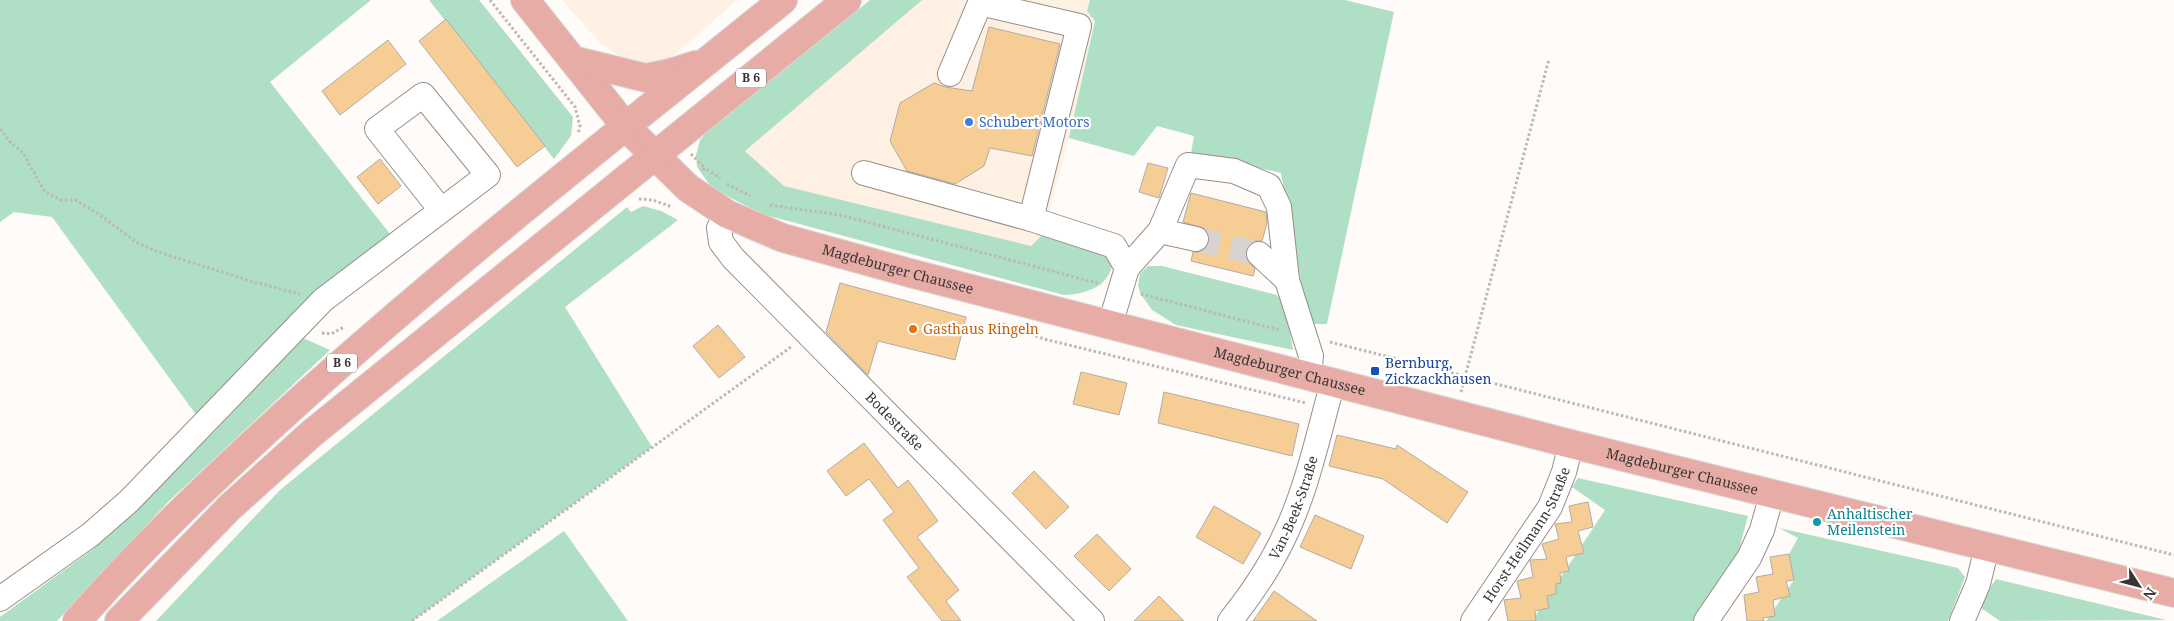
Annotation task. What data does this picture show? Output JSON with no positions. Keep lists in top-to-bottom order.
{
  "streets": {
    "main road": ["B 6", "Magdeburger Chaussee"],
    "street": ["Bodestraße", "Van-Beek-Straße", "Horst-Heilmann-Straße"]
  },
  "crossings": [
    ["B 6", "Magdeburger Chaussee"],
    ["Magdeburger Chaussee", "Bodestraße"],
    ["Magdeburger Chaussee", "Van-Beek-Straße"],
    ["Magdeburger Chaussee", "Horst-Heilmann-Straße"]
  ],
  "places": {
    "other": ["Schubert Motors", "Gasthaus Ringeln", "Anhaltischer Meilenstein"],
    "transit": ["Bernburg, Zickzackhausen"]
  },
  "north": "bottom right"
}
